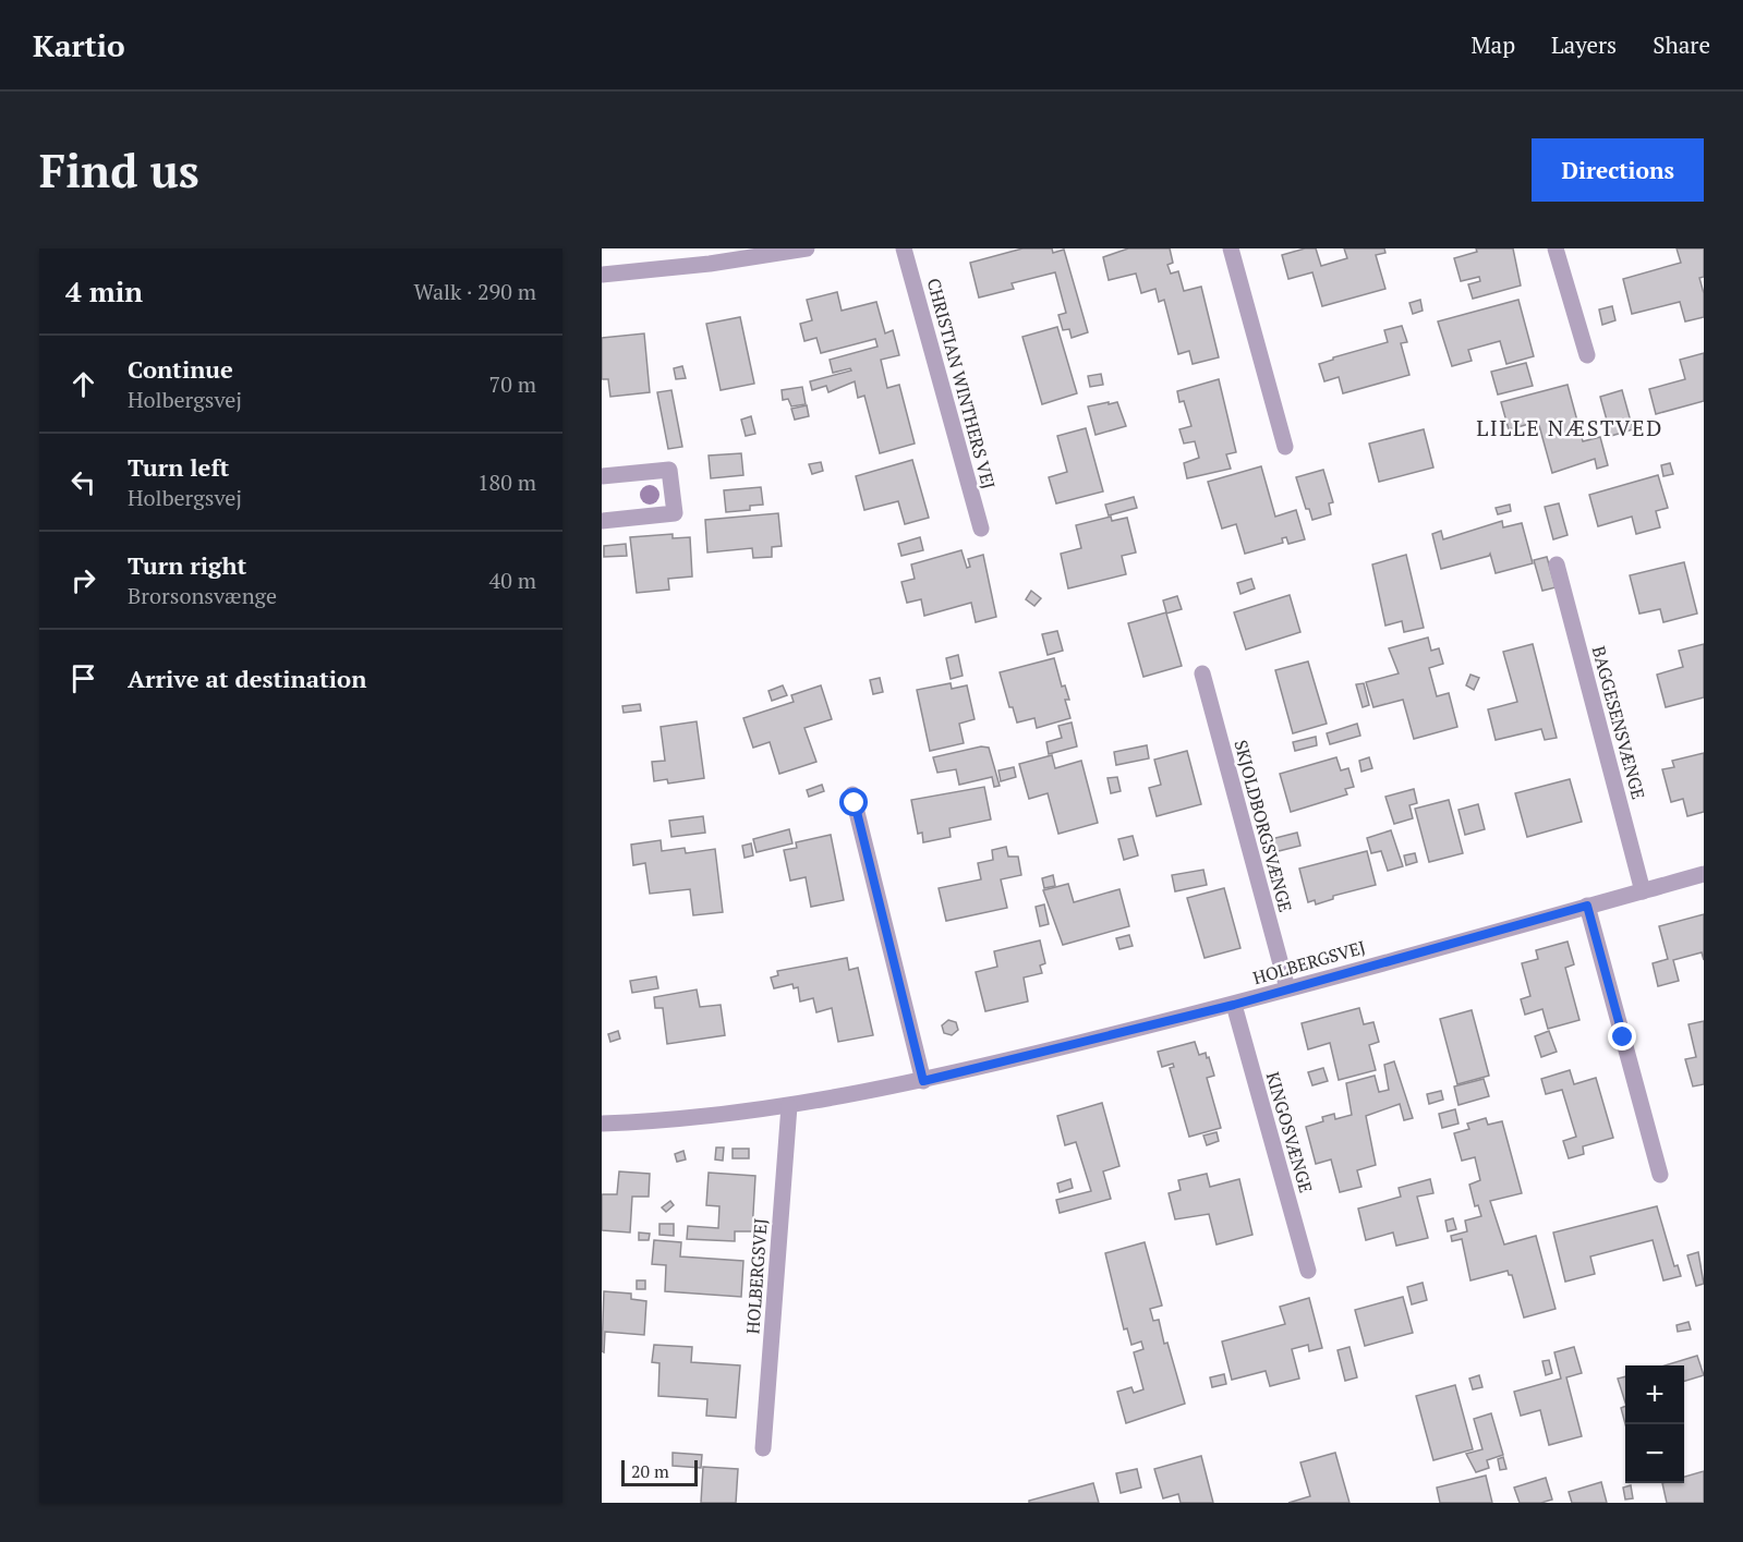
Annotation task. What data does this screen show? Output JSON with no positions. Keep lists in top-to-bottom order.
{
  "streets": {
    "street": [
      "CHRISTIAN WINTHERS VEJ",
      "BAGGESENSVÆNGE",
      "SKJOLDBORGSVÆNGE",
      "HOLBERGSVEJ",
      "KINGOSVÆNGE"
    ]
  },
  "crossings": [
    ["BAGGESENSVÆNGE", "HOLBERGSVEJ"],
    ["SKJOLDBORGSVÆNGE", "HOLBERGSVEJ"],
    ["HOLBERGSVEJ", "KINGOSVÆNGE"]
  ],
  "districts": ["LILLE NÆSTVED"],
  "scale_bar": "20 m",
  "page": {
    "header": "Kartio",
    "nav": ["Map", "Layers", "Share"],
    "buttons": "Directions",
    "title": "Find us",
    "heading": ["4 min", "Walk · 290 m"],
    "list": [
      ["Continue", "Holbergsvej", "70 m"],
      ["Turn left", "Holbergsvej", "180 m"],
      ["Turn right", "Brorsonsvænge", "40 m"],
      "Arrive at destination"
    ],
    "map_buttons": ["+", "−"],
    "scale": "20 m"
  }
}
